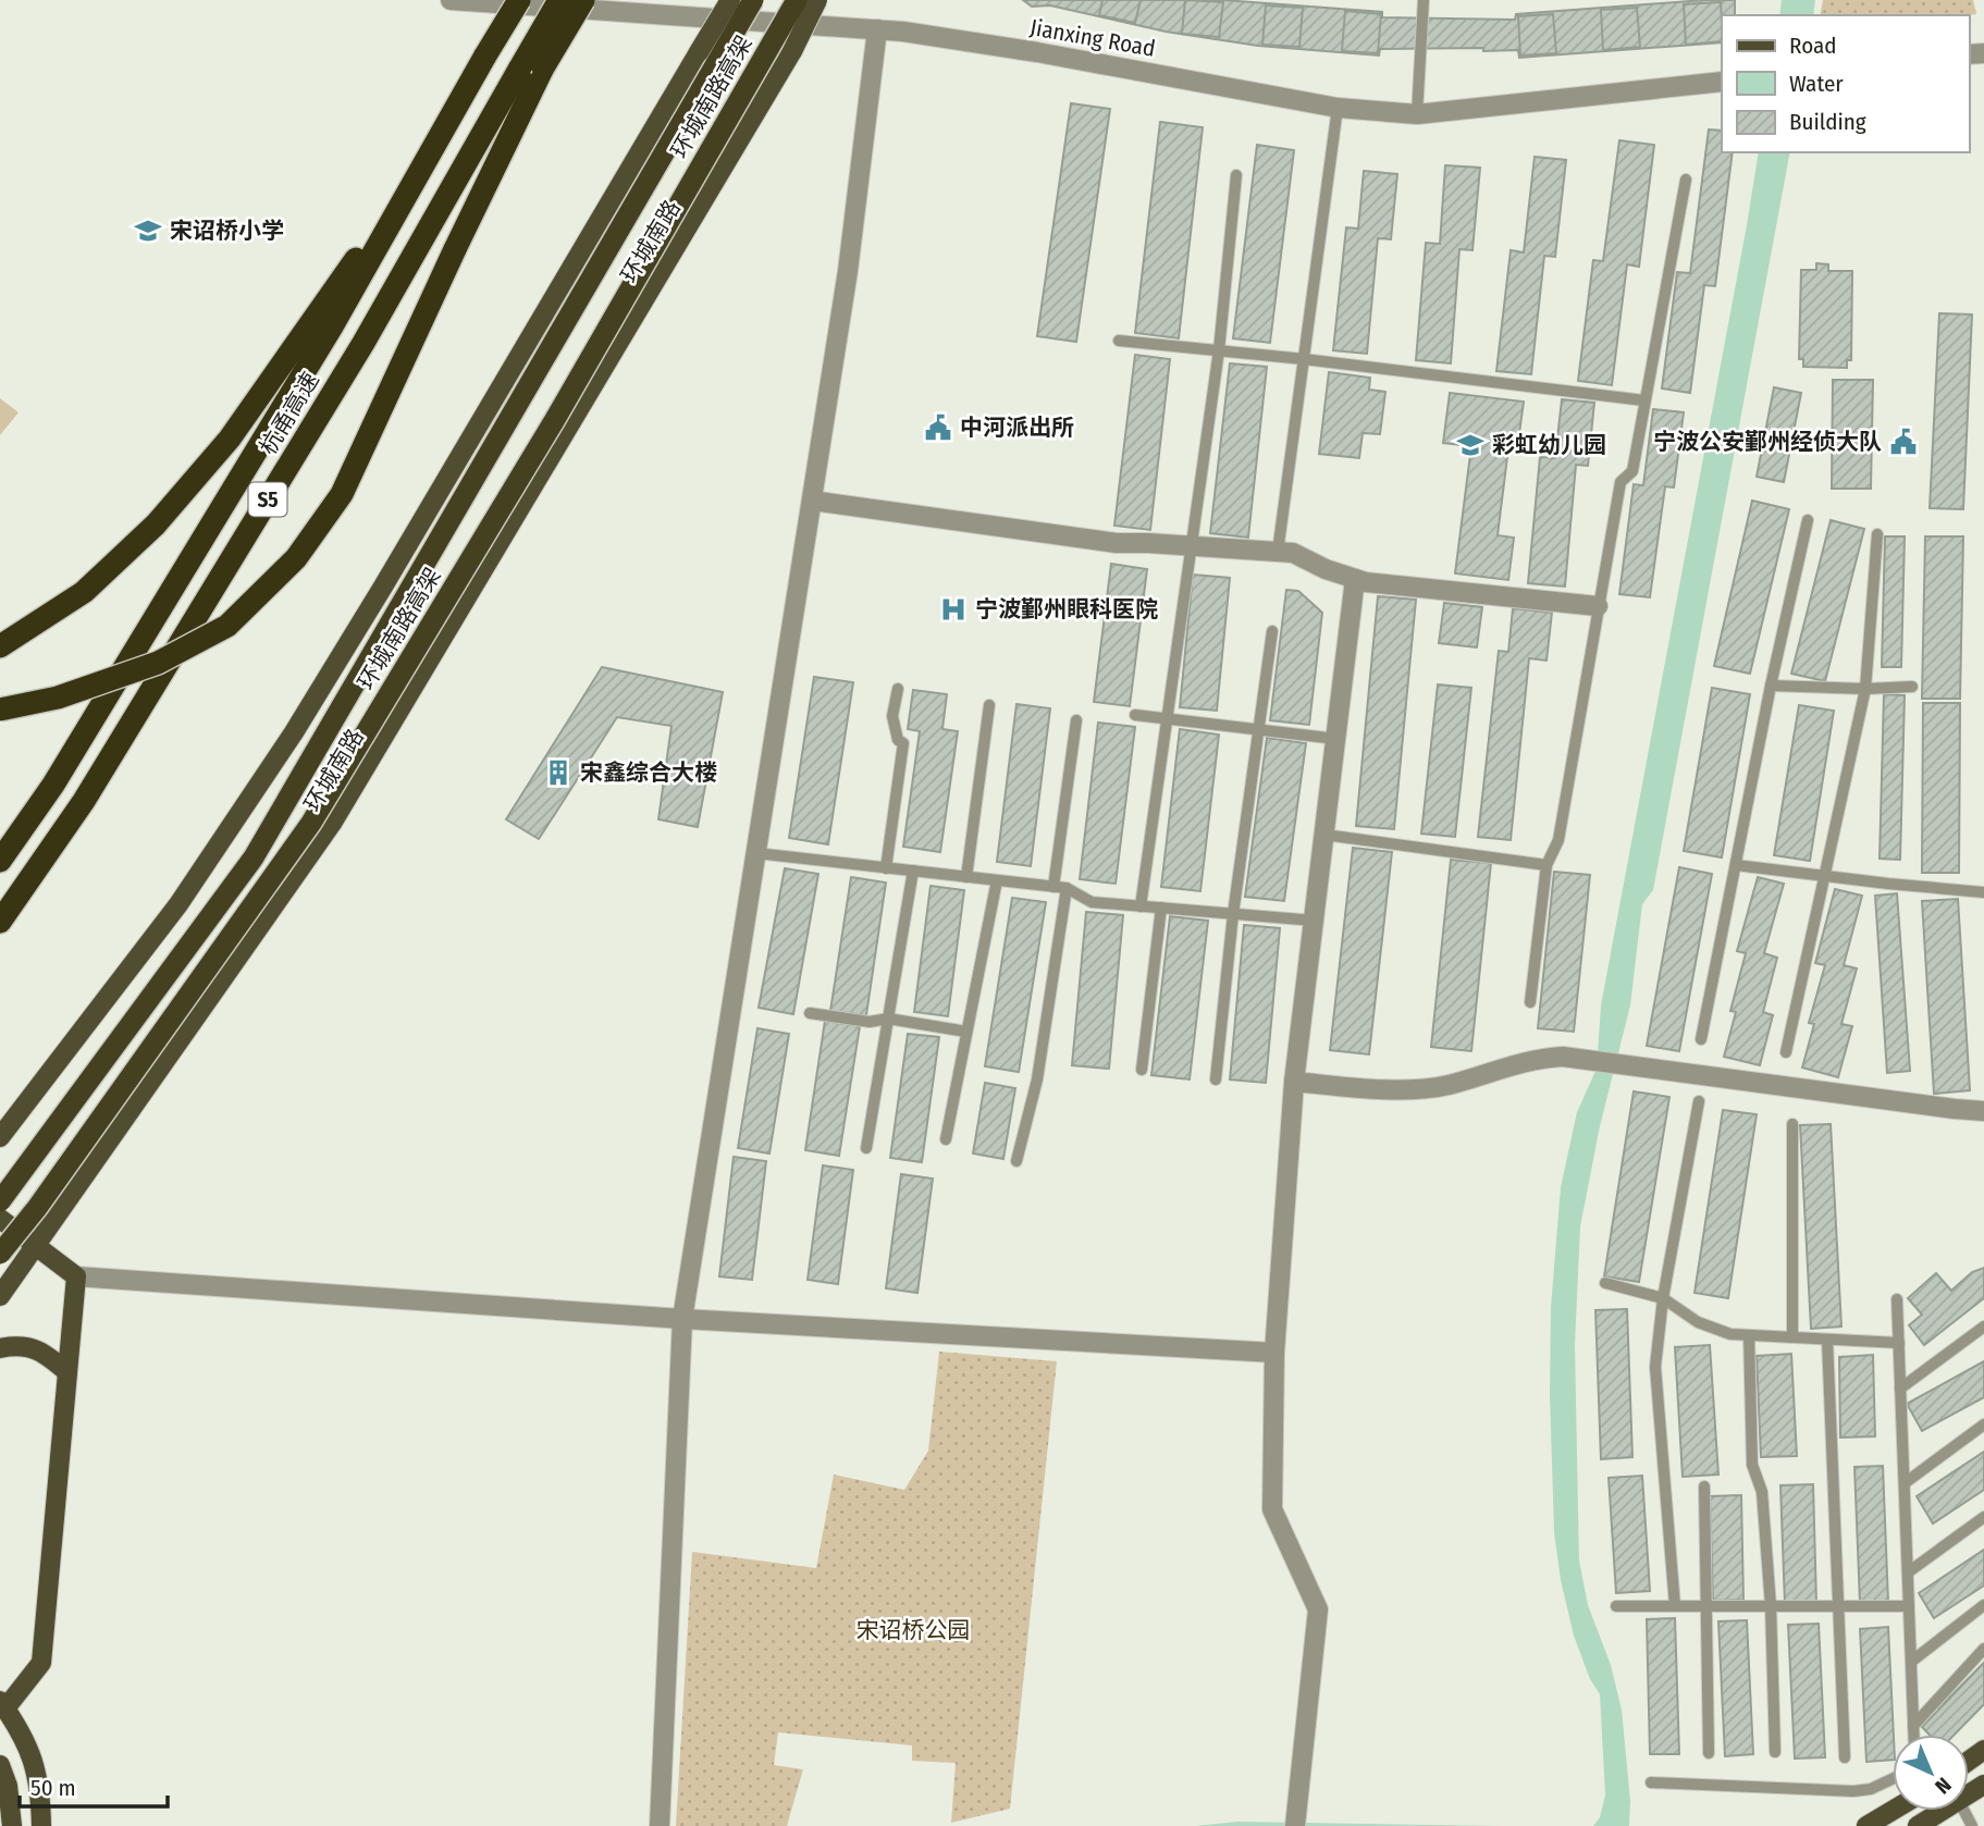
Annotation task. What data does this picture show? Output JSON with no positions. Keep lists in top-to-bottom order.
{
  "streets": {
    "highway": ["环城南路高架", "杭甬高速", "S5"],
    "main road": ["环城南路"],
    "street": ["Jianxing Road"]
  },
  "parks": ["宋诏桥公园"],
  "places": {
    "school or university": ["宋诏桥小学", "彩虹幼儿园"],
    "public building": ["中河派出所", "宁波公安鄞州经侦大队"],
    "hospital": ["宁波鄞州眼科医院"],
    "building": ["宋鑫综合大楼"]
  },
  "legend": ["Road", "Water", "Building"],
  "scale_bar": "50 m",
  "north": "bottom right"
}
